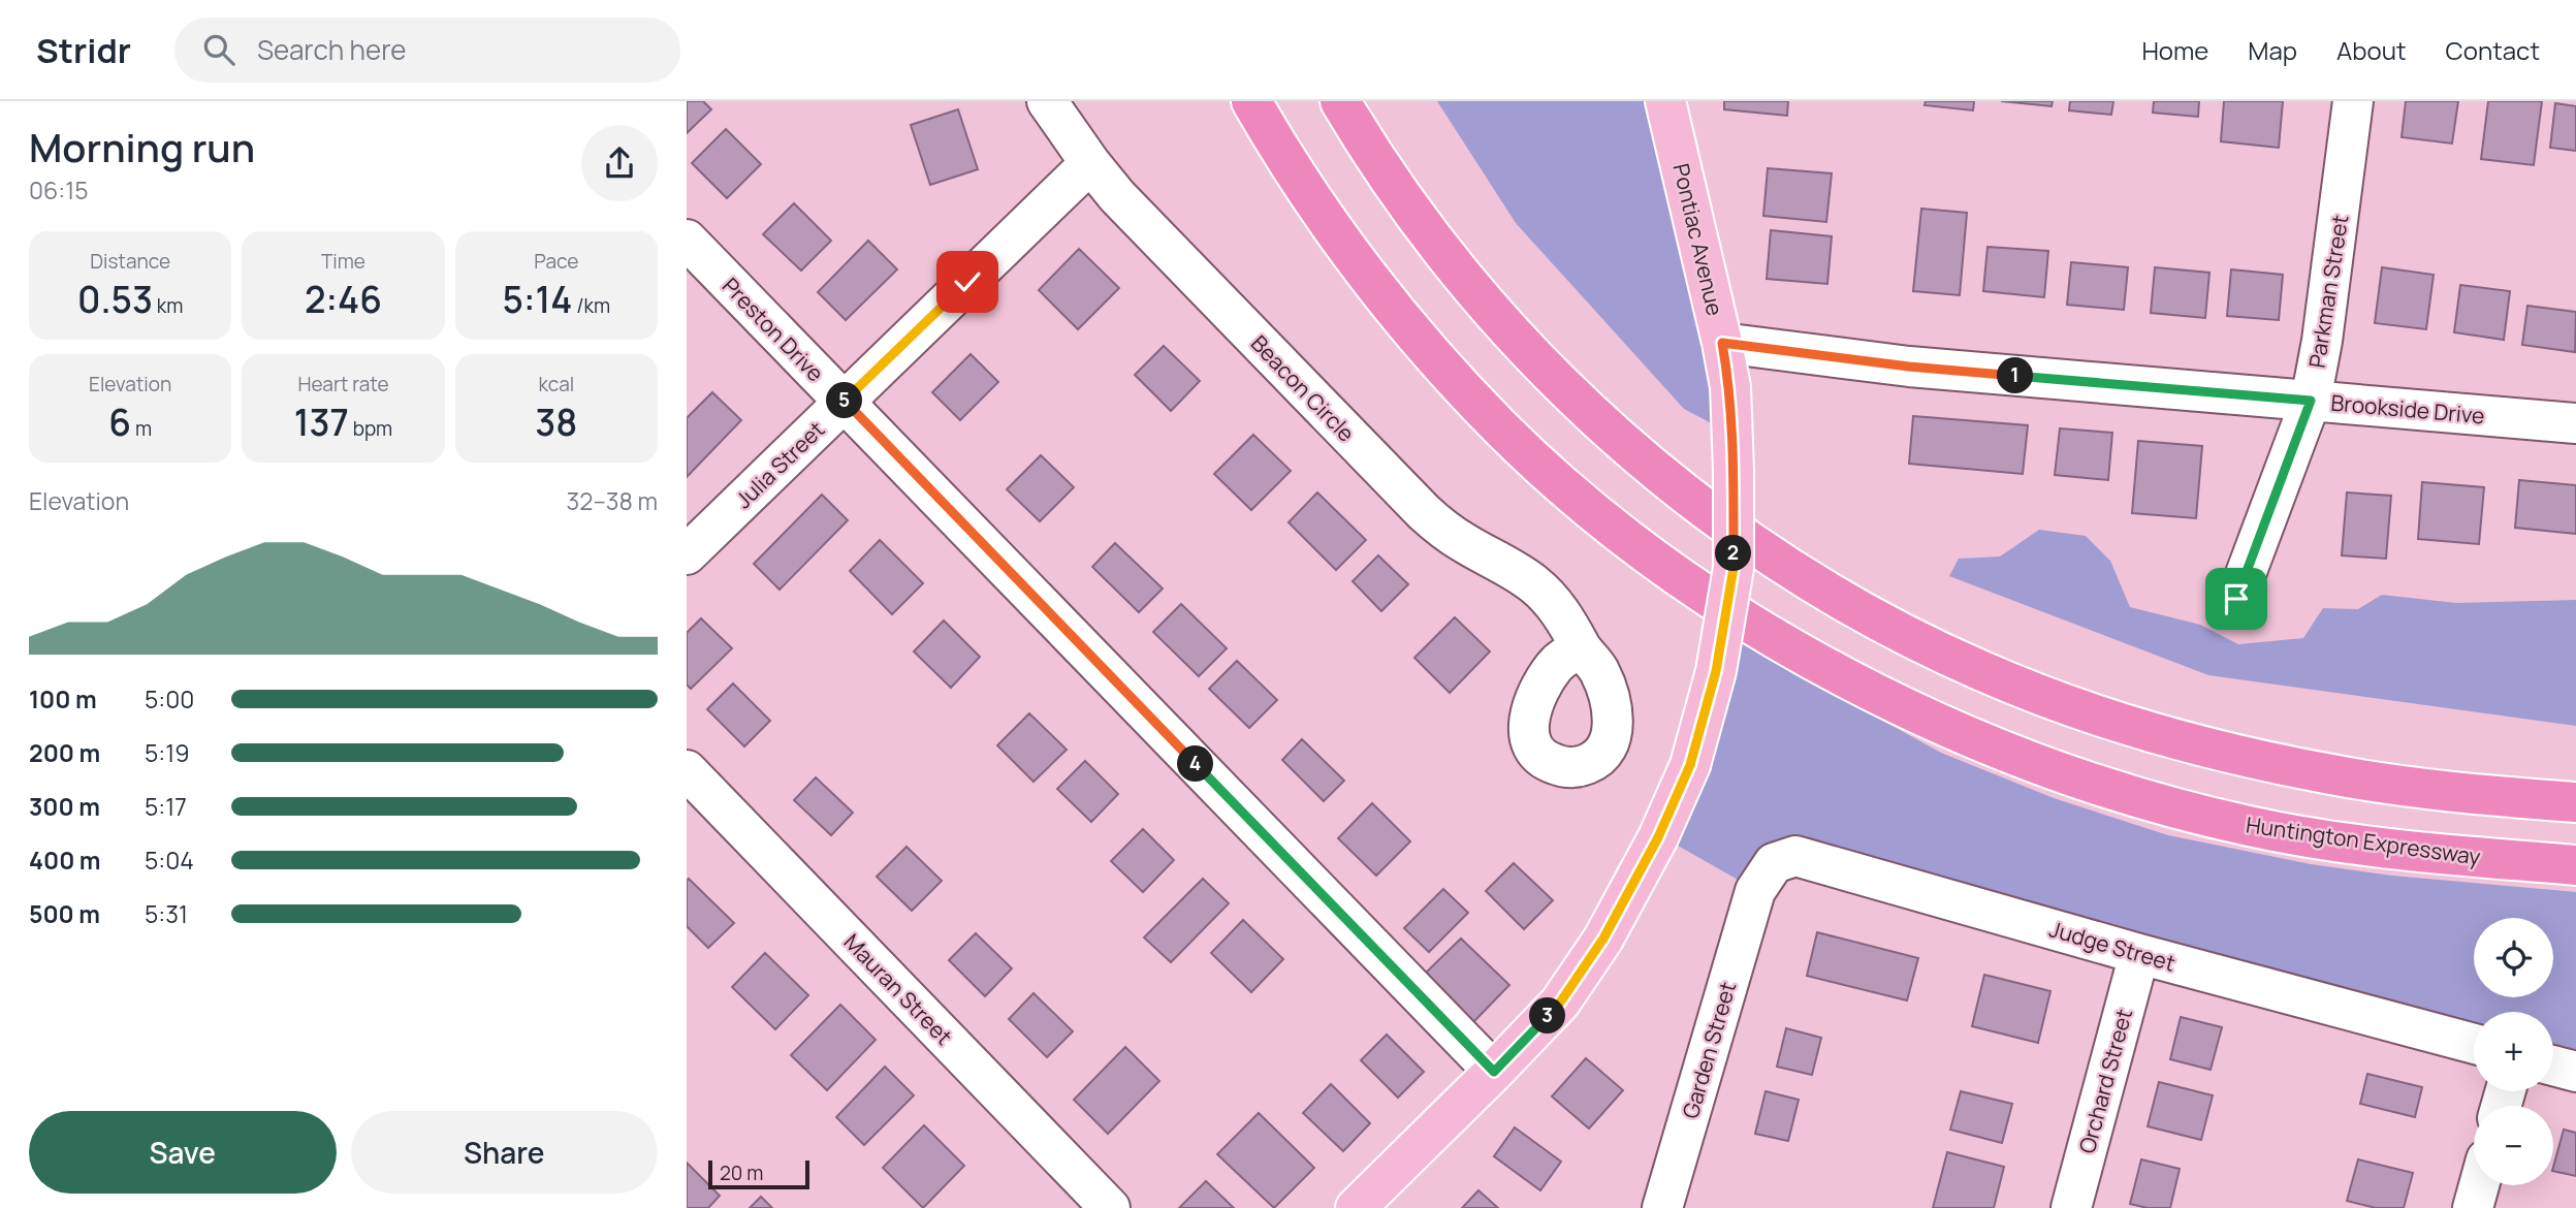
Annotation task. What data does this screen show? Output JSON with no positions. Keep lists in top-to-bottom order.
{
  "streets": {
    "highway": ["Huntington Expressway"],
    "main road": ["Pontiac Avenue"],
    "street": [
      "Parkman Street",
      "Preston Drive",
      "Beacon Circle",
      "Brookside Drive",
      "Julia Street",
      "Judge Street",
      "Mauran Street",
      "Garden Street",
      "Orchard Street"
    ]
  },
  "crossings": [
    ["Pontiac Avenue", "Preston Drive"],
    ["Pontiac Avenue", "Brookside Drive"],
    ["Parkman Street", "Brookside Drive"],
    ["Preston Drive", "Julia Street"],
    ["Beacon Circle", "Julia Street"],
    ["Judge Street", "Garden Street"],
    ["Judge Street", "Orchard Street"]
  ],
  "scale_bar": "20 m",
  "page": {
    "header": "Stridr",
    "search": "Search here",
    "nav": [
      "Home",
      "Map",
      "About",
      "Contact"
    ],
    "heading": ["Morning run", "06:15"],
    "stats": [
      ["Distance", "0.53 km"],
      ["Time", "2:46"],
      ["Pace", "5:14 /km"],
      ["Elevation", "6 m"],
      ["Heart rate", "137 bpm"],
      ["kcal", "38"]
    ],
    "pins": [
      "1",
      "5",
      "2",
      "4",
      "3"
    ],
    "chart": ["Elevation", "32–38 m"],
    "list": [
      {
        "name": "100 m",
        "note": "5:00"
      },
      {
        "name": "200 m",
        "note": "5:19"
      },
      {
        "name": "300 m",
        "note": "5:17"
      },
      {
        "name": "400 m",
        "note": "5:04"
      },
      {
        "name": "500 m",
        "note": "5:31"
      }
    ],
    "map_buttons": ["+", "−"],
    "buttons": ["Save", "Share"],
    "scale": "20 m"
  }
}
